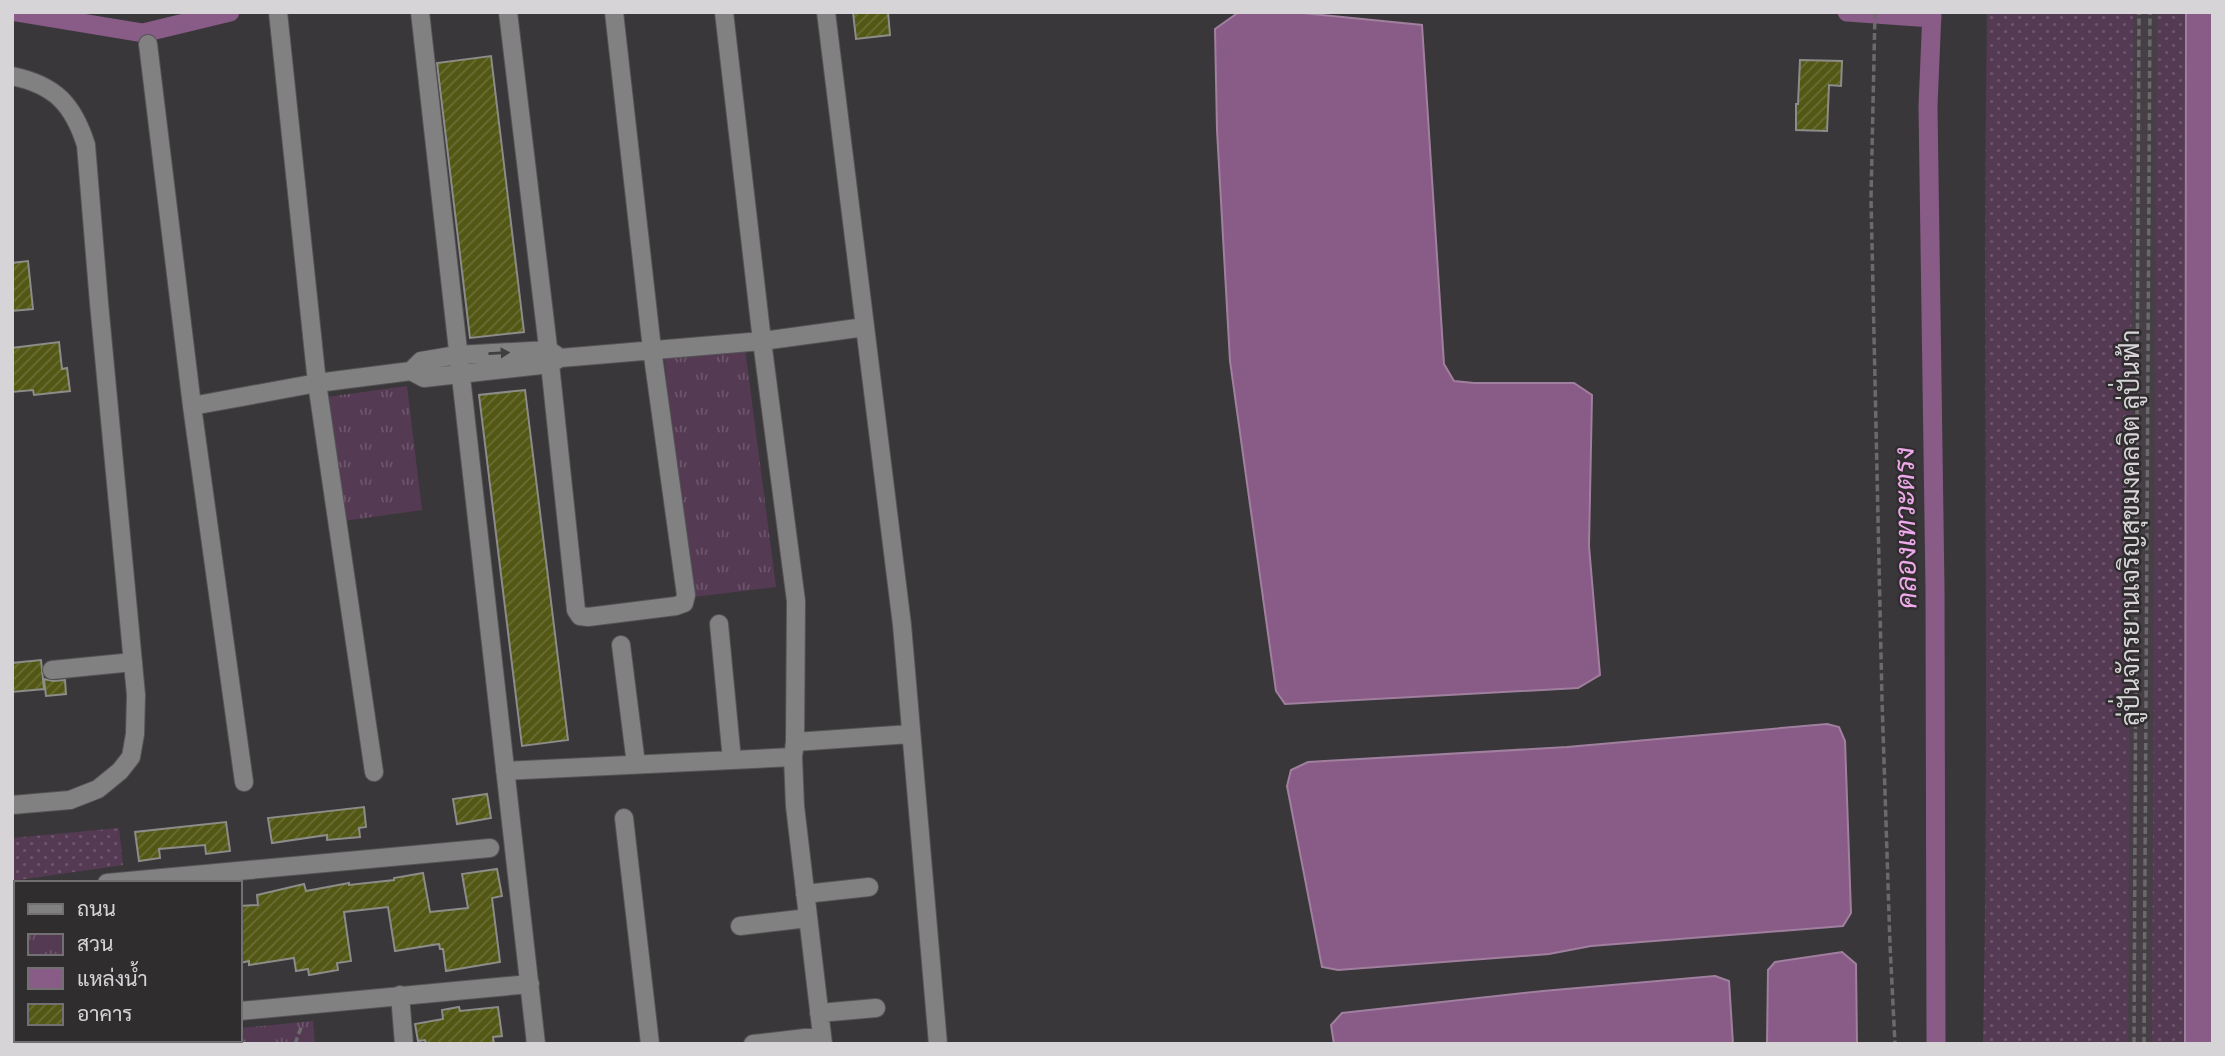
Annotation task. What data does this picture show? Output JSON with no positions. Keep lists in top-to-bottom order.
{
  "streets": {
    "path": ["ลู่ปั่นจักรยานเจริญสุขมงคลจิต ลู่ปั่นฟ้า"]
  },
  "water": ["คลองเทวะตรง"],
  "legend": [
    "ถนน",
    "สวน",
    "แหล่งน้ำ",
    "อาคาร"
  ]
}
